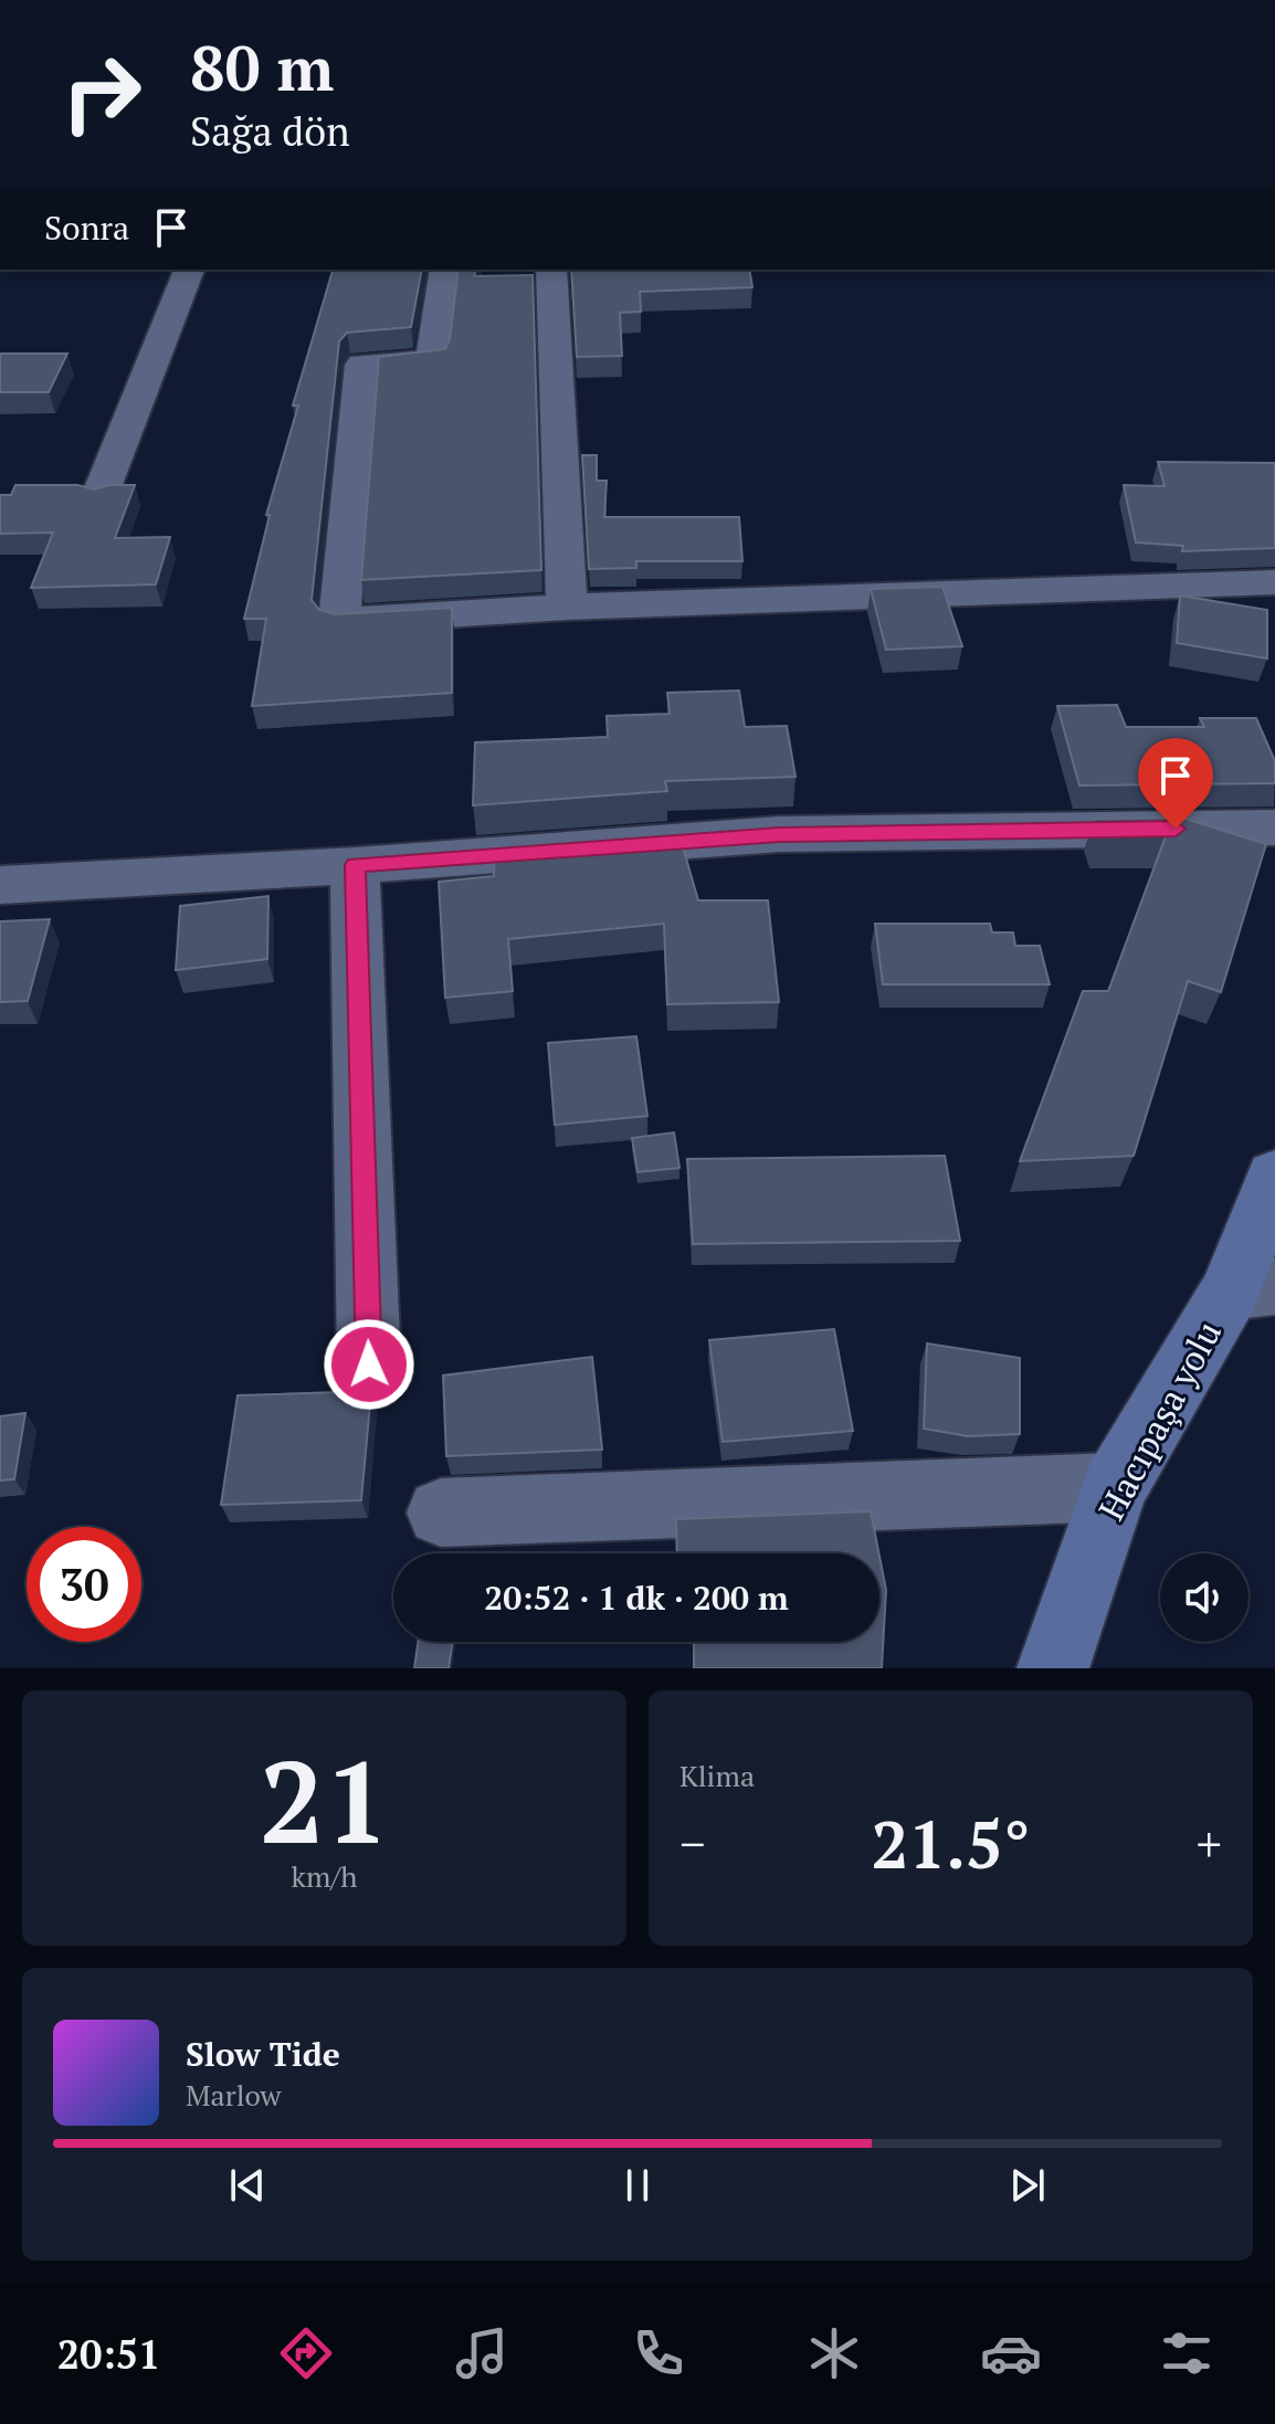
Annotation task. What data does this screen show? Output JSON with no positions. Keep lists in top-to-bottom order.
{
  "streets": {
    "main road": ["Hacıpaşa yolu"]
  },
  "page": {
    "turn": ["80 m", "Sağa dön"],
    "then": "Sonra",
    "limit": "30",
    "trip": "20:52 · 1 dk · 200 m",
    "tile": [
      ["21", "km/h"],
      "Klima"
    ],
    "heat": ["−", "21.5°", "+"],
    "song": ["Slow Tide", "Marlow"],
    "tabs": "20:51"
  }
}
